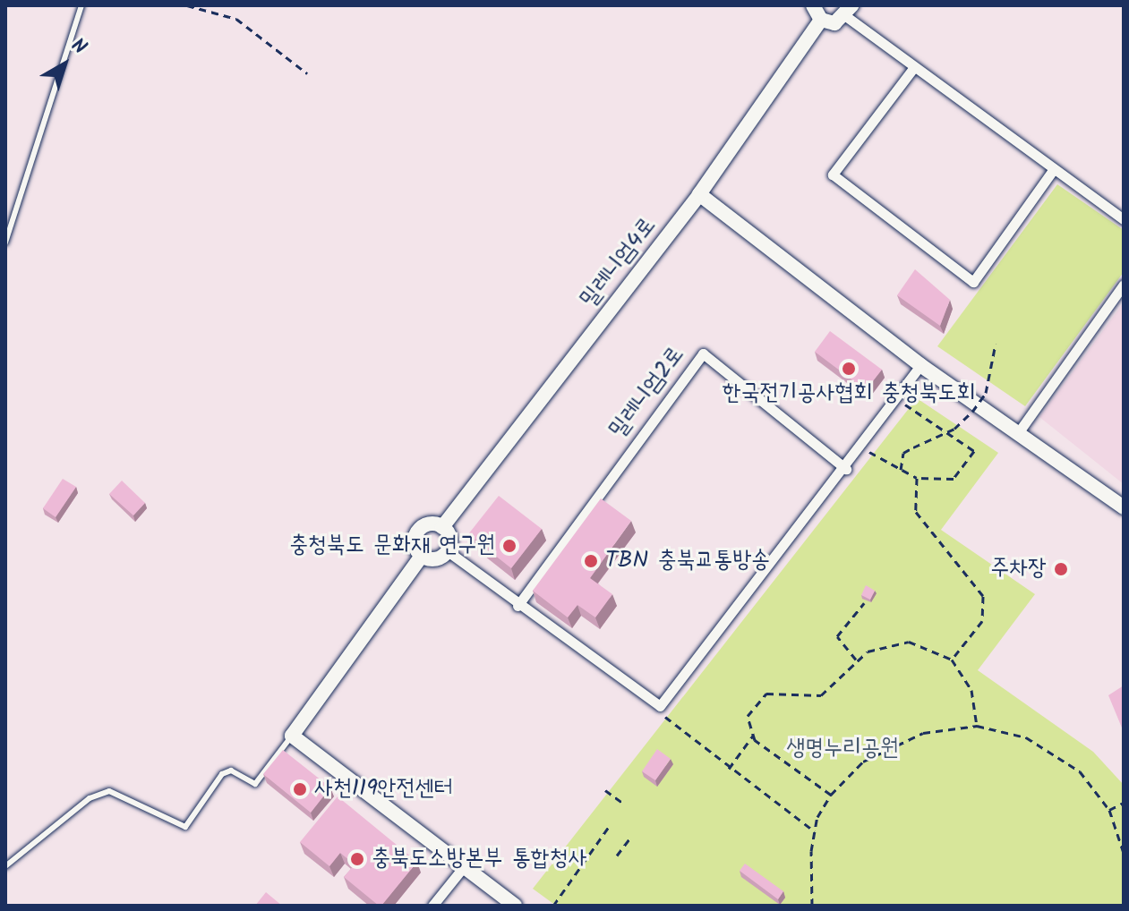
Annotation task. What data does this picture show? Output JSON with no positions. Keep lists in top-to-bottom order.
{
  "streets": {
    "street": ["밀레니엄4로", "밀레니엄2로"]
  },
  "parks": ["생명누리공원"],
  "places": [
    "한국전기공사협회 충청북도회",
    "충청북도 문화재 연구원",
    "TBN 충북교통방송",
    "주차장",
    "사천119안전센터",
    "충북도소방본부 통합청사"
  ],
  "north": "top right"
}
